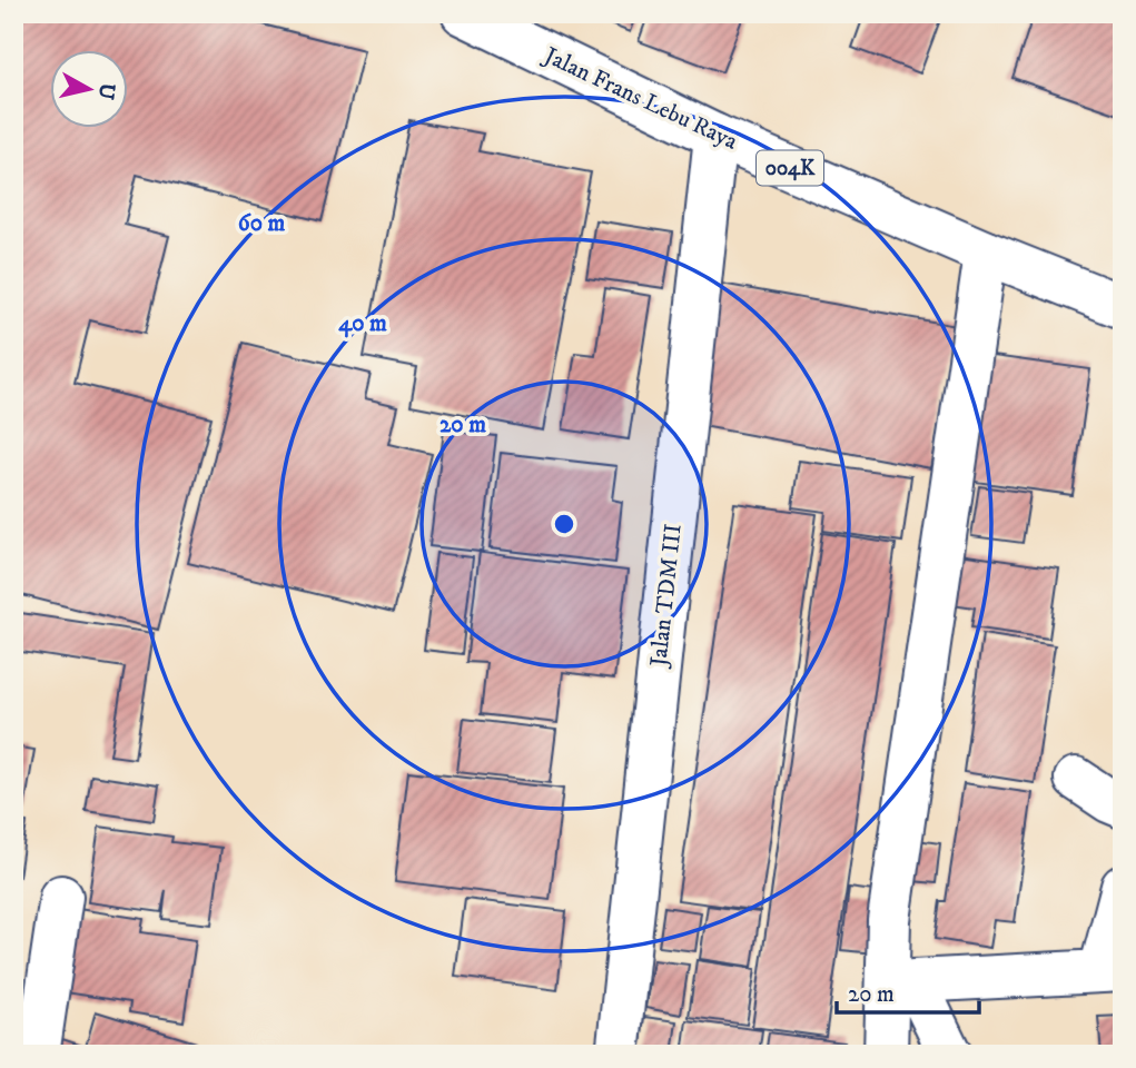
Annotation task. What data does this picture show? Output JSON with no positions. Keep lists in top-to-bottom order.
{
  "streets": {
    "street": ["Jalan Frans Lebu Raya", "004K", "Jalan TDM III"]
  },
  "crossings": [
    ["Jalan Frans Lebu Raya", "Jalan TDM III"]
  ],
  "scale_bar": "20 m",
  "north": "right",
  "rings": ["60 m", "40 m", "20 m"]
}
